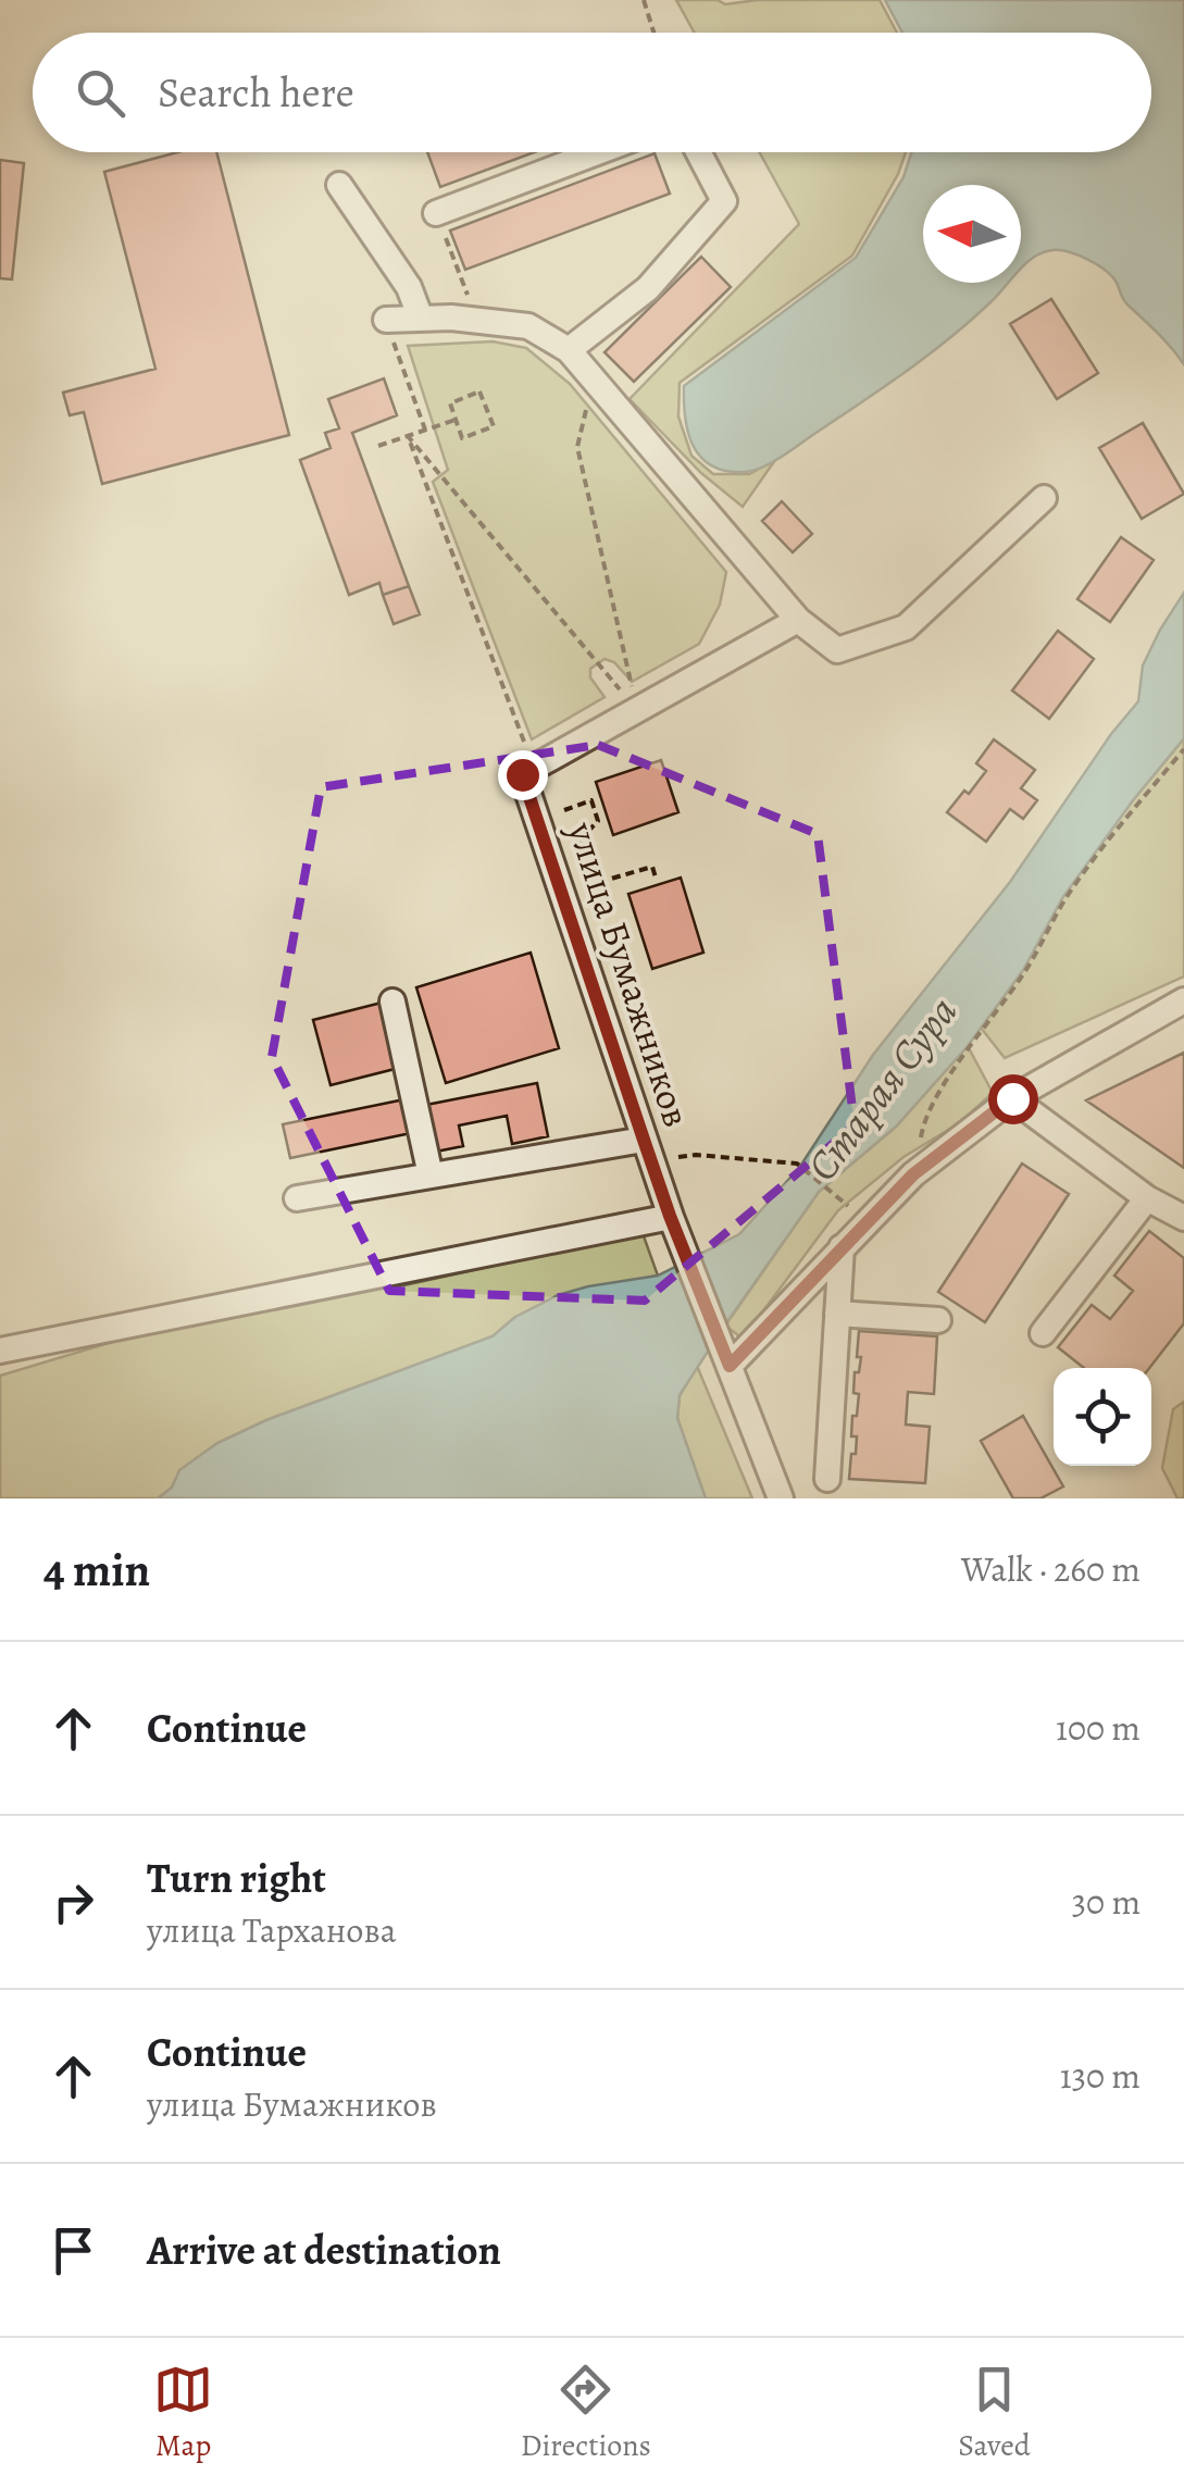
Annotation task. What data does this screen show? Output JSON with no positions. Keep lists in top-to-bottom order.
{
  "streets": {
    "street": ["улица Бумажников"]
  },
  "water": ["Старая Сура"],
  "north": "left",
  "page": {
    "search": "Search here",
    "heading": ["4 min", "Walk · 260 m"],
    "list": [
      ["Continue", "100 m"],
      ["Turn right", "улица Тарханова", "30 m"],
      ["Continue", "улица Бумажников", "130 m"],
      "Arrive at destination"
    ],
    "nav": ["Map", "Directions", "Saved"]
  }
}
